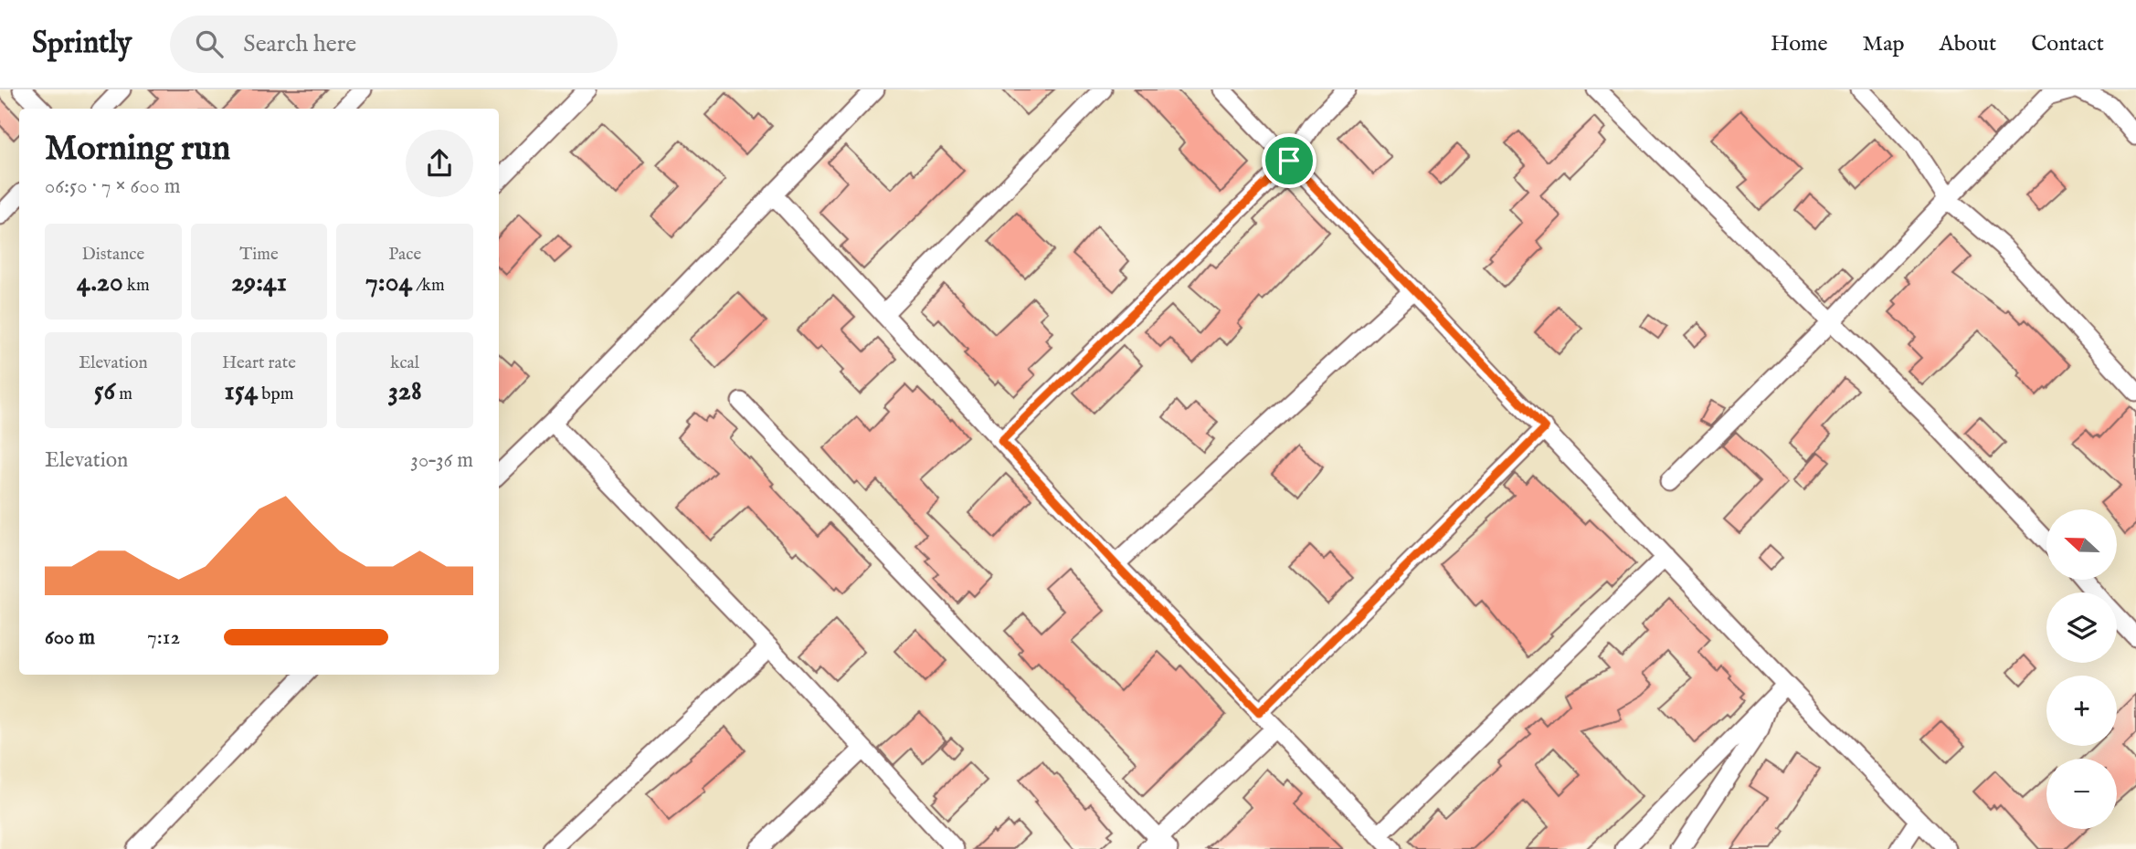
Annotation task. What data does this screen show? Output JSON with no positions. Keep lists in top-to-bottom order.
{
  "north": "left",
  "page": {
    "header": "Sprintly",
    "search": "Search here",
    "nav": [
      "Home",
      "Map",
      "About",
      "Contact"
    ],
    "heading": ["Morning run", "06:50 · 7 × 600 m"],
    "stats": [
      ["Distance", "4.20 km"],
      ["Time", "29:41"],
      ["Pace", "7:04 /km"],
      ["Elevation", "56 m"],
      ["Heart rate", "154 bpm"],
      ["kcal", "328"]
    ],
    "chart": ["Elevation", "30–36 m"],
    "map_buttons": ["+", "−"],
    "list": [
      {
        "name": "600 m",
        "note": "7:12"
      }
    ]
  }
}
